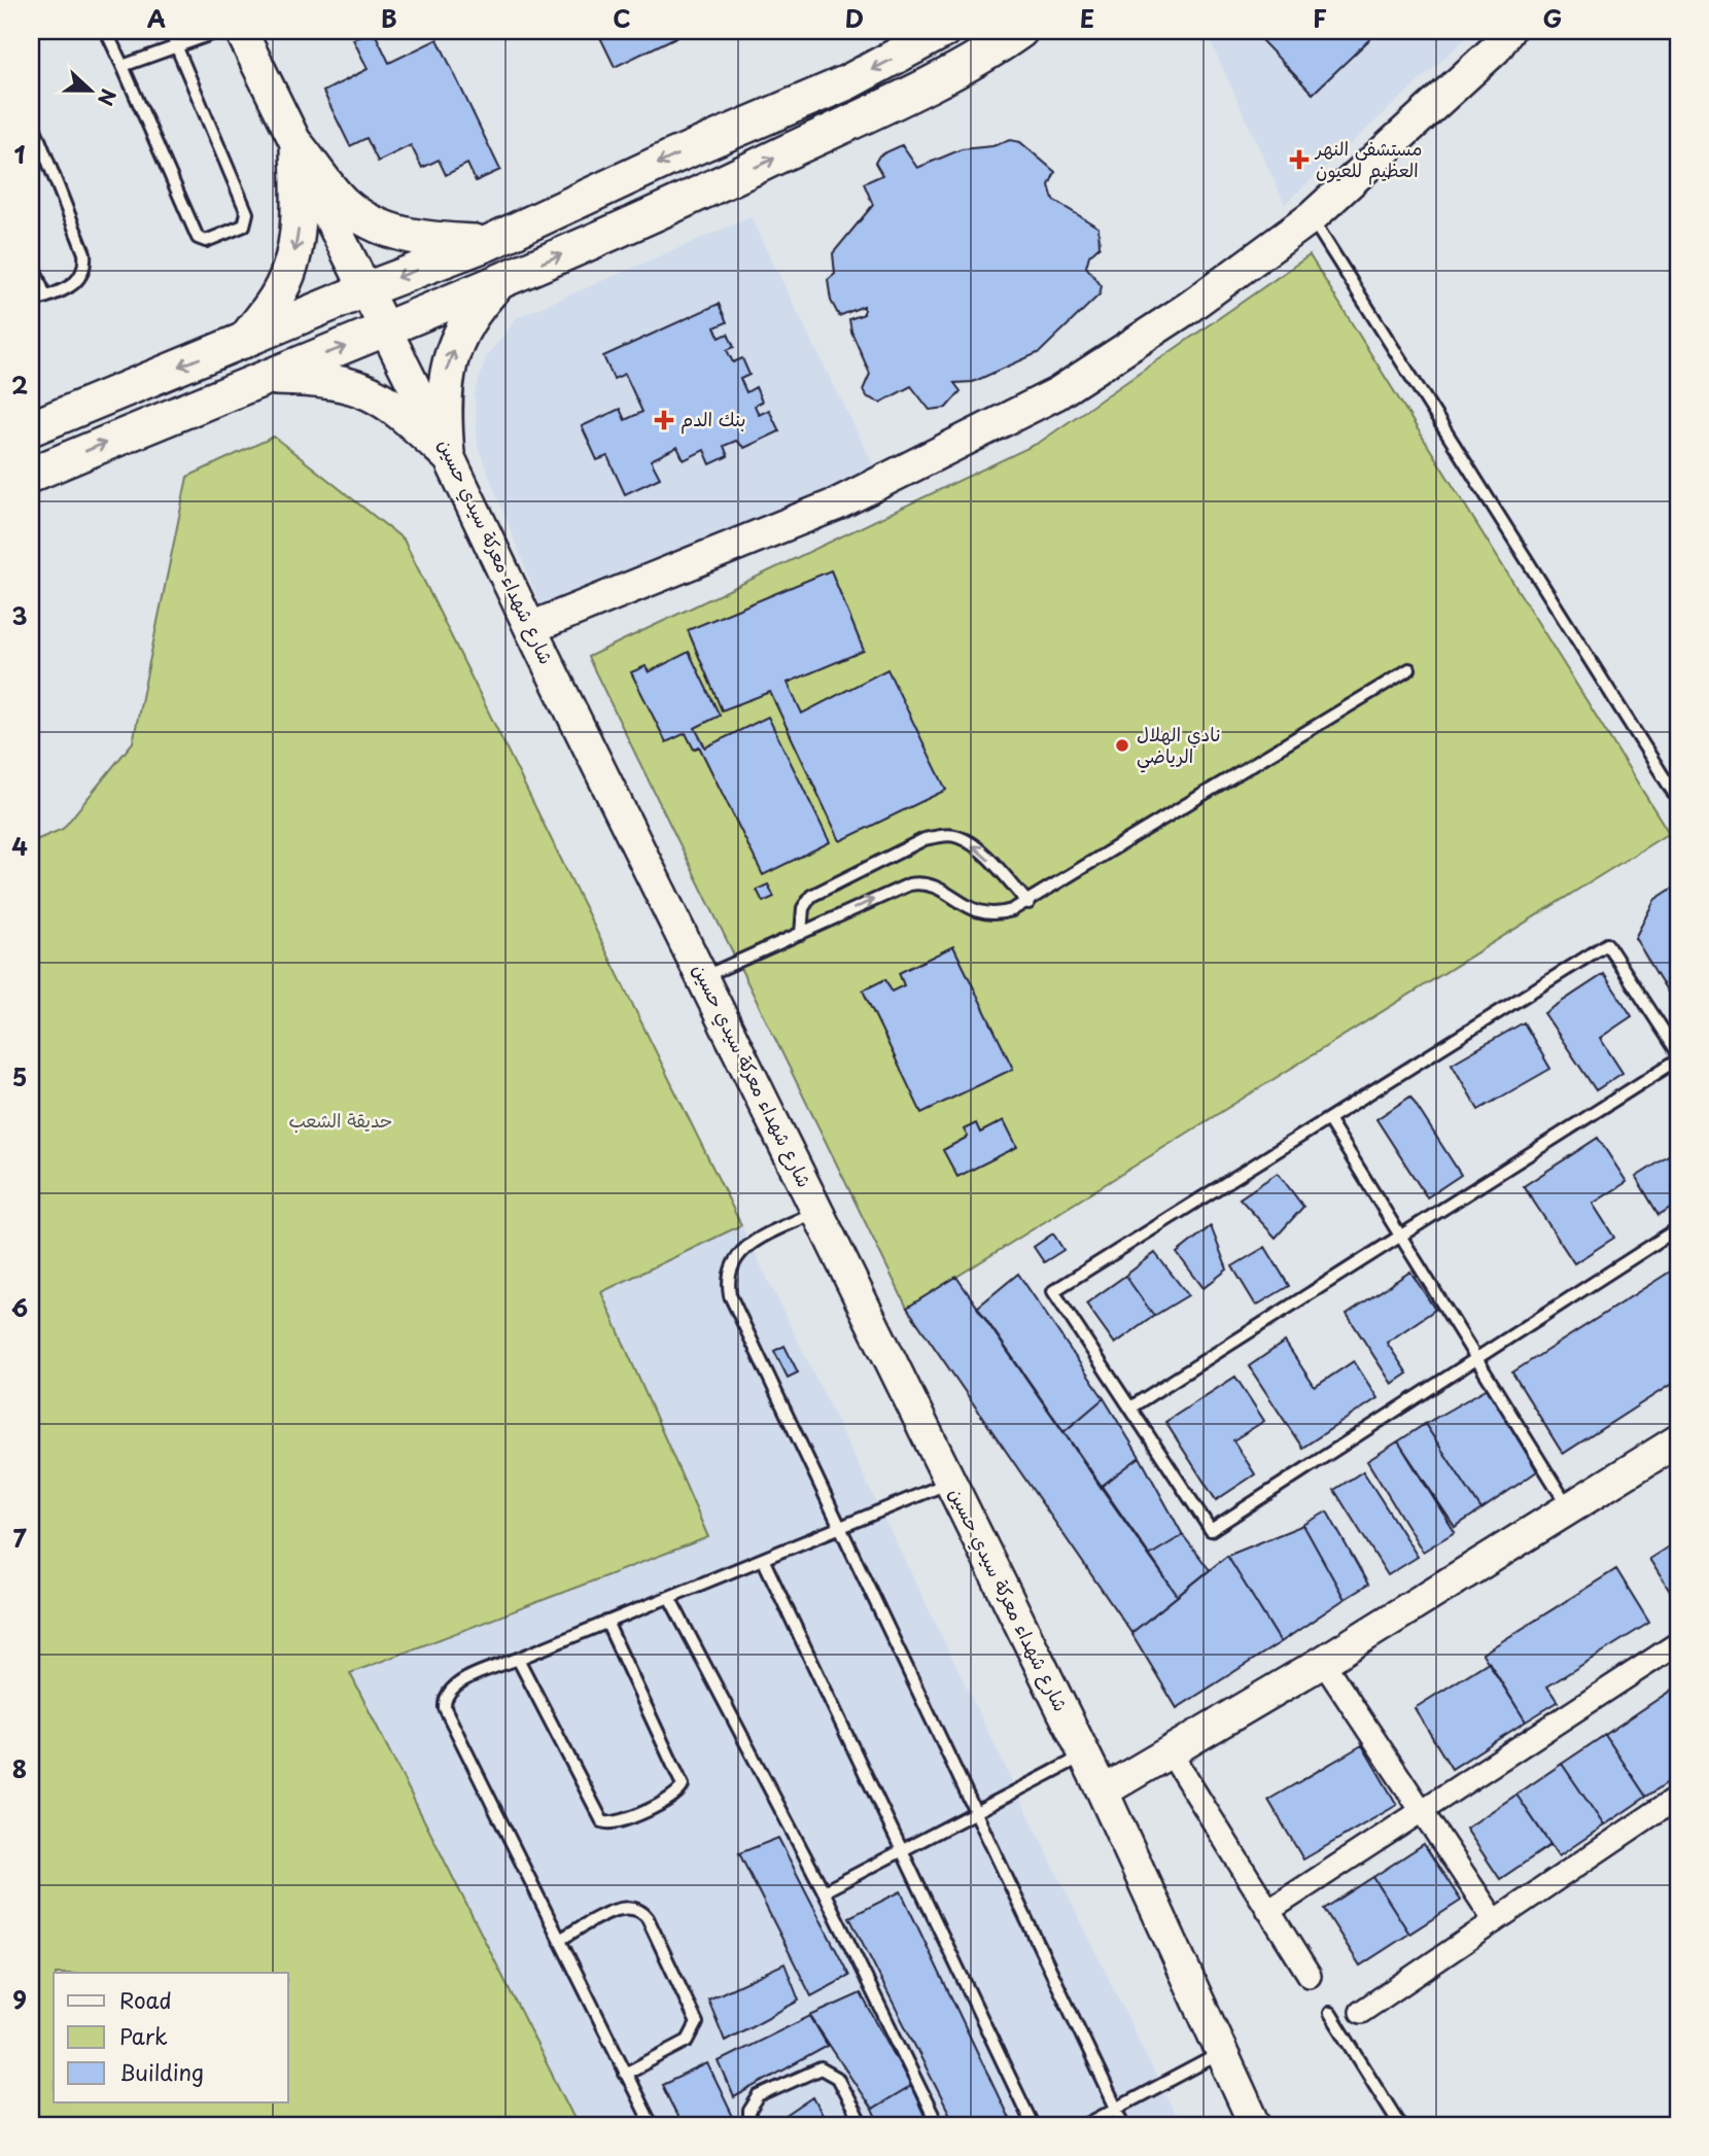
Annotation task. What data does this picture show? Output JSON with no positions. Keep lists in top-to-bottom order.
{
  "streets": {
    "main road": ["شارع شهداء معركة سيدي حسين"]
  },
  "parks": ["حديقة الشعب"],
  "places": {
    "health": ["مستشفى النهر العظيم للعيون", "بنك الدم"],
    "other": ["نادي الهلال الرياضي"]
  },
  "legend": ["Road", "Park", "Building"],
  "north": "right",
  "grid": {
    "columns": [
      "A",
      "B",
      "C",
      "D",
      "E",
      "F",
      "G"
    ],
    "rows": [
      "1",
      "2",
      "3",
      "4",
      "5",
      "6",
      "7",
      "8",
      "9"
    ]
  }
}
